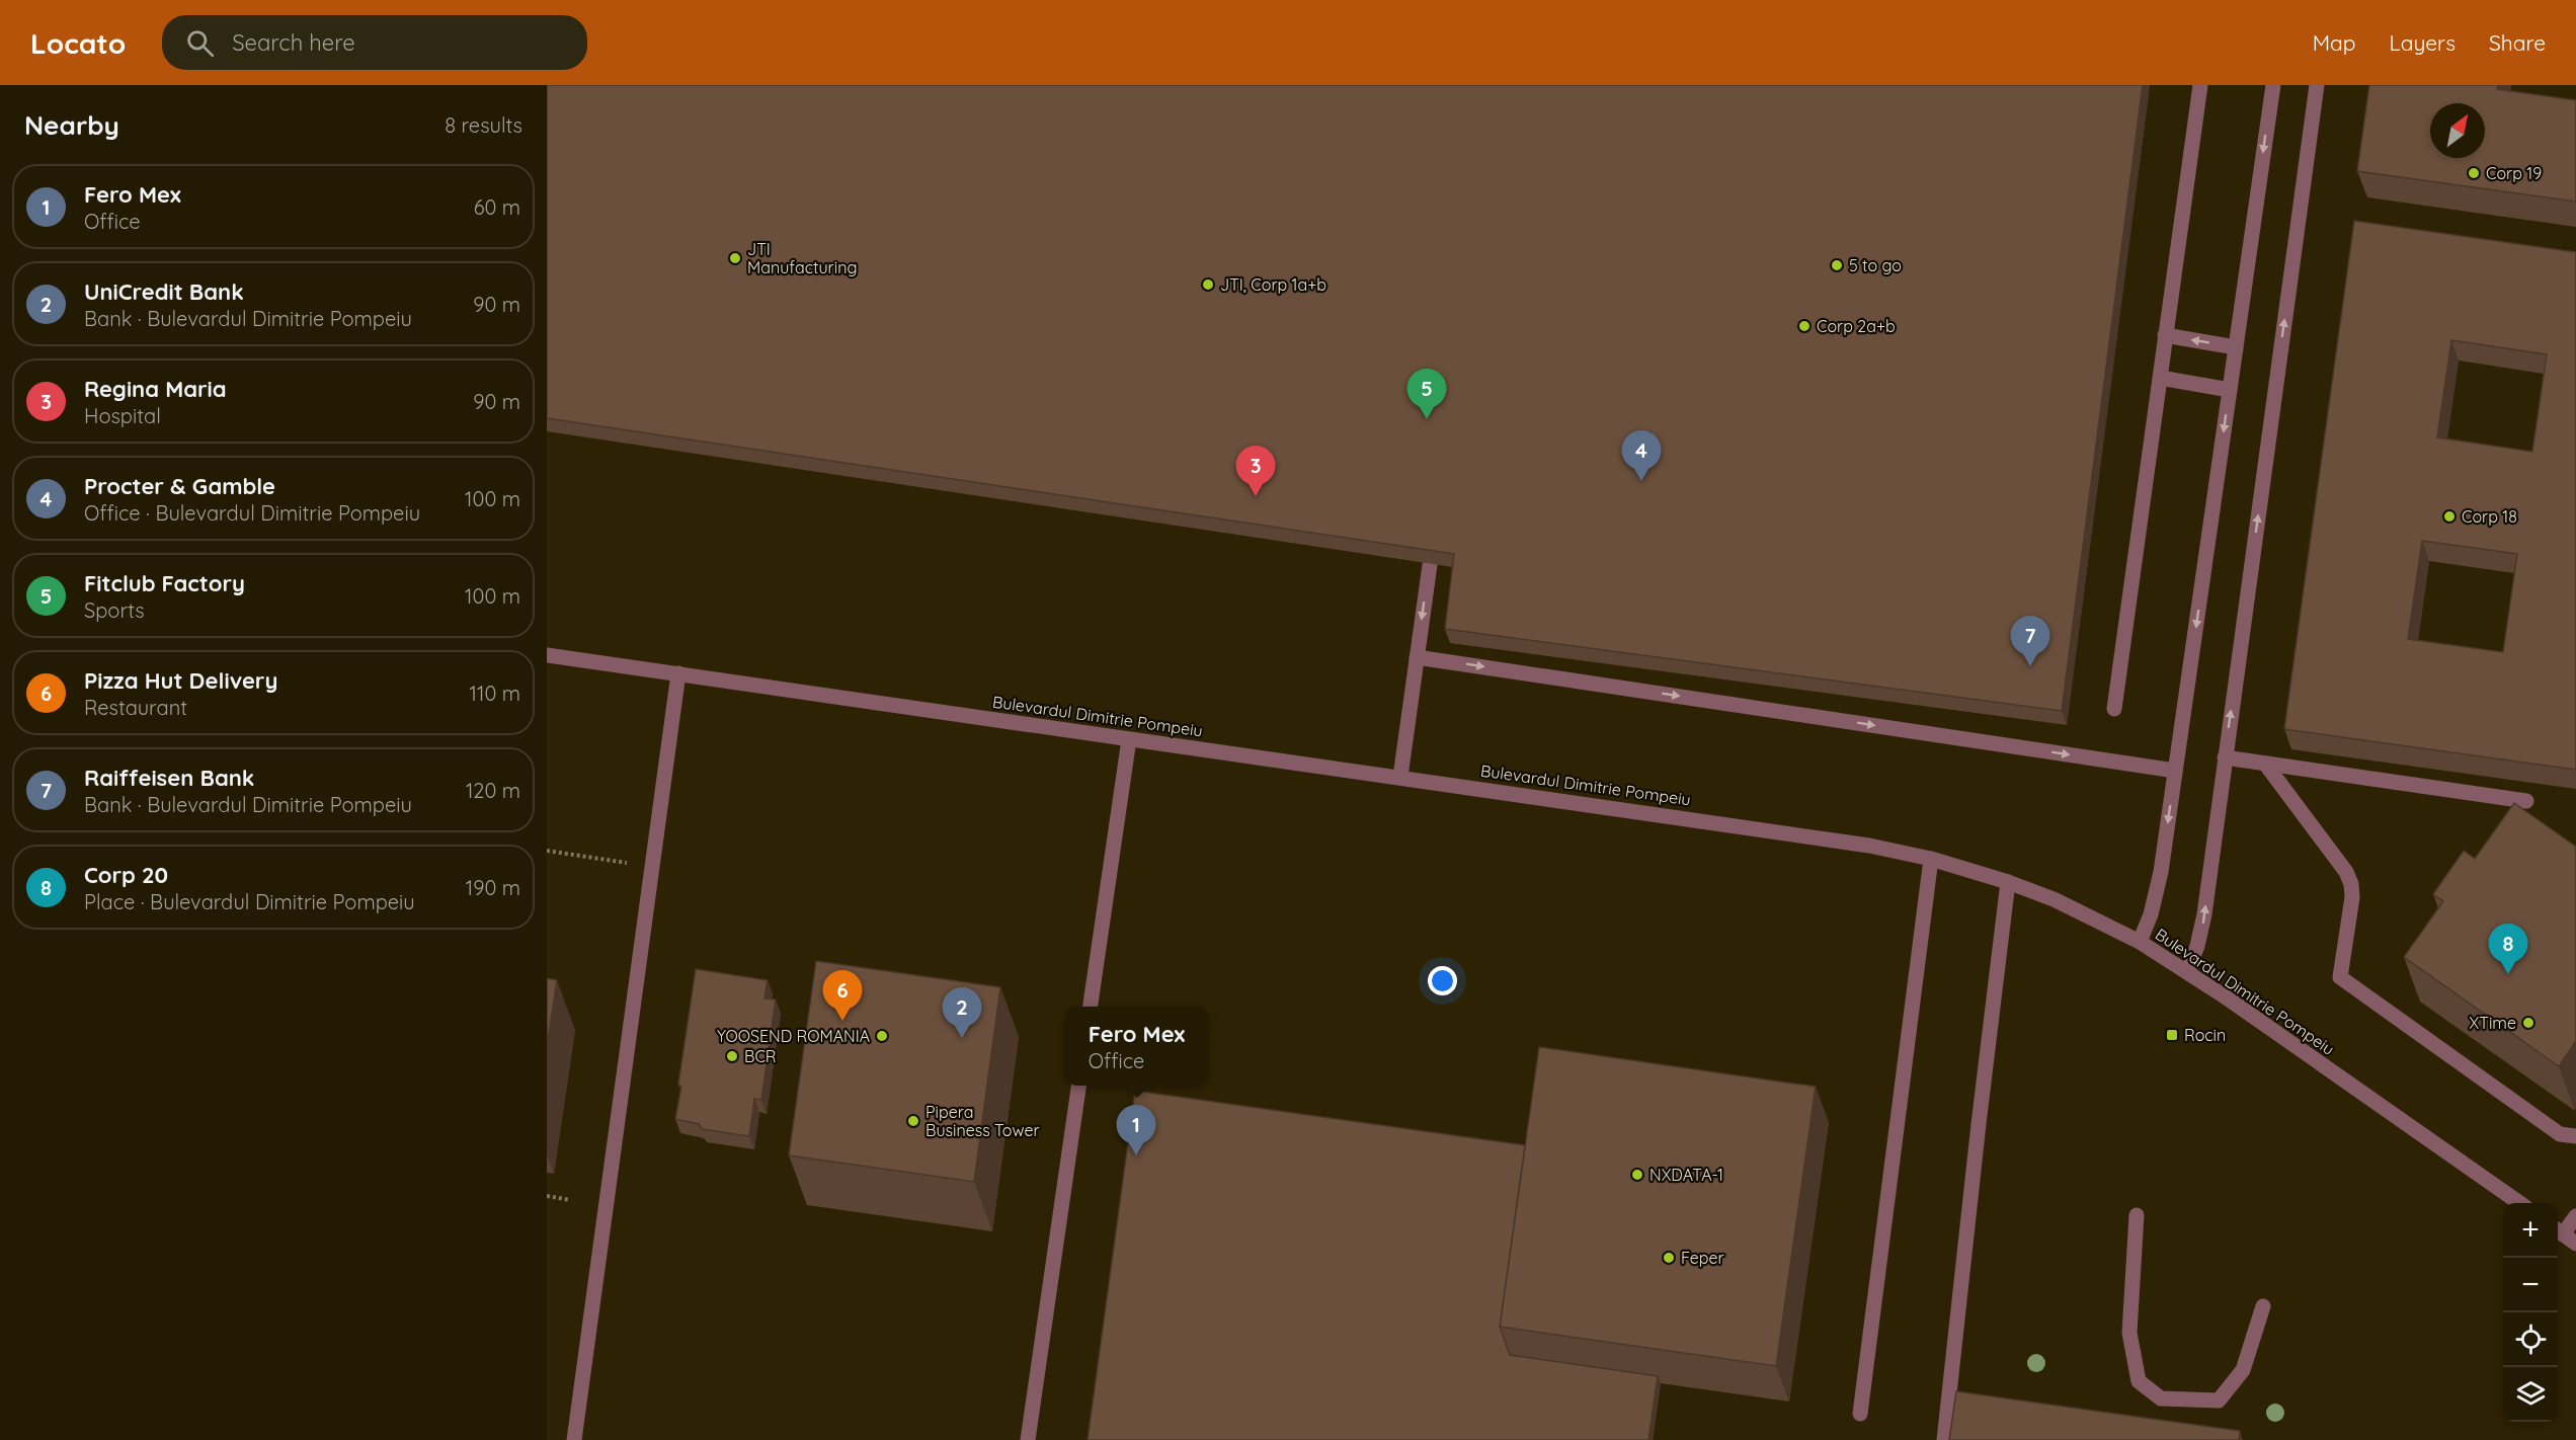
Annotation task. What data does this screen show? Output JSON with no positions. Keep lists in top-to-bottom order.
{
  "streets": {
    "street": ["Bulevardul Dimitrie Pompeiu"]
  },
  "places": {
    "other": [
      "Corp 19",
      "JTI Manufacturing",
      "5 to go",
      "JTI, Corp 1a+b",
      "Corp 2a+b",
      "Corp 18",
      "XTime",
      "YOOSEND ROMANIA",
      "BCR",
      "Pipera Business Tower",
      "NXDATA-1",
      "Feper"
    ],
    "transit": ["Rocin"]
  },
  "north": "top right",
  "page": {
    "header": "Locato",
    "search": "Search here",
    "nav": ["Map", "Layers", "Share"],
    "heading": ["Nearby", "8 results"],
    "list": [
      {
        "mark": "1",
        "name": "Fero Mex",
        "note": "Office",
        "value": "60 m"
      },
      {
        "mark": "2",
        "name": "UniCredit Bank",
        "note": "Bank · Bulevardul Dimitrie Pompeiu",
        "value": "90 m"
      },
      {
        "mark": "3",
        "name": "Regina Maria",
        "note": "Hospital",
        "value": "90 m"
      },
      {
        "mark": "4",
        "name": "Procter & Gamble",
        "note": "Office · Bulevardul Dimitrie Pompeiu",
        "value": "100 m"
      },
      {
        "mark": "5",
        "name": "Fitclub Factory",
        "note": "Sports",
        "value": "100 m"
      },
      {
        "mark": "6",
        "name": "Pizza Hut Delivery",
        "note": "Restaurant",
        "value": "110 m"
      },
      {
        "mark": "7",
        "name": "Raiffeisen Bank",
        "note": "Bank · Bulevardul Dimitrie Pompeiu",
        "value": "120 m"
      },
      {
        "mark": "8",
        "name": "Corp 20",
        "note": "Place · Bulevardul Dimitrie Pompeiu",
        "value": "190 m"
      }
    ],
    "pins": [
      "5",
      "4",
      "3",
      "7",
      "8",
      "6",
      "2",
      "1"
    ],
    "popup": ["Fero Mex", "Office"],
    "map_buttons": ["+", "−"]
  }
}
